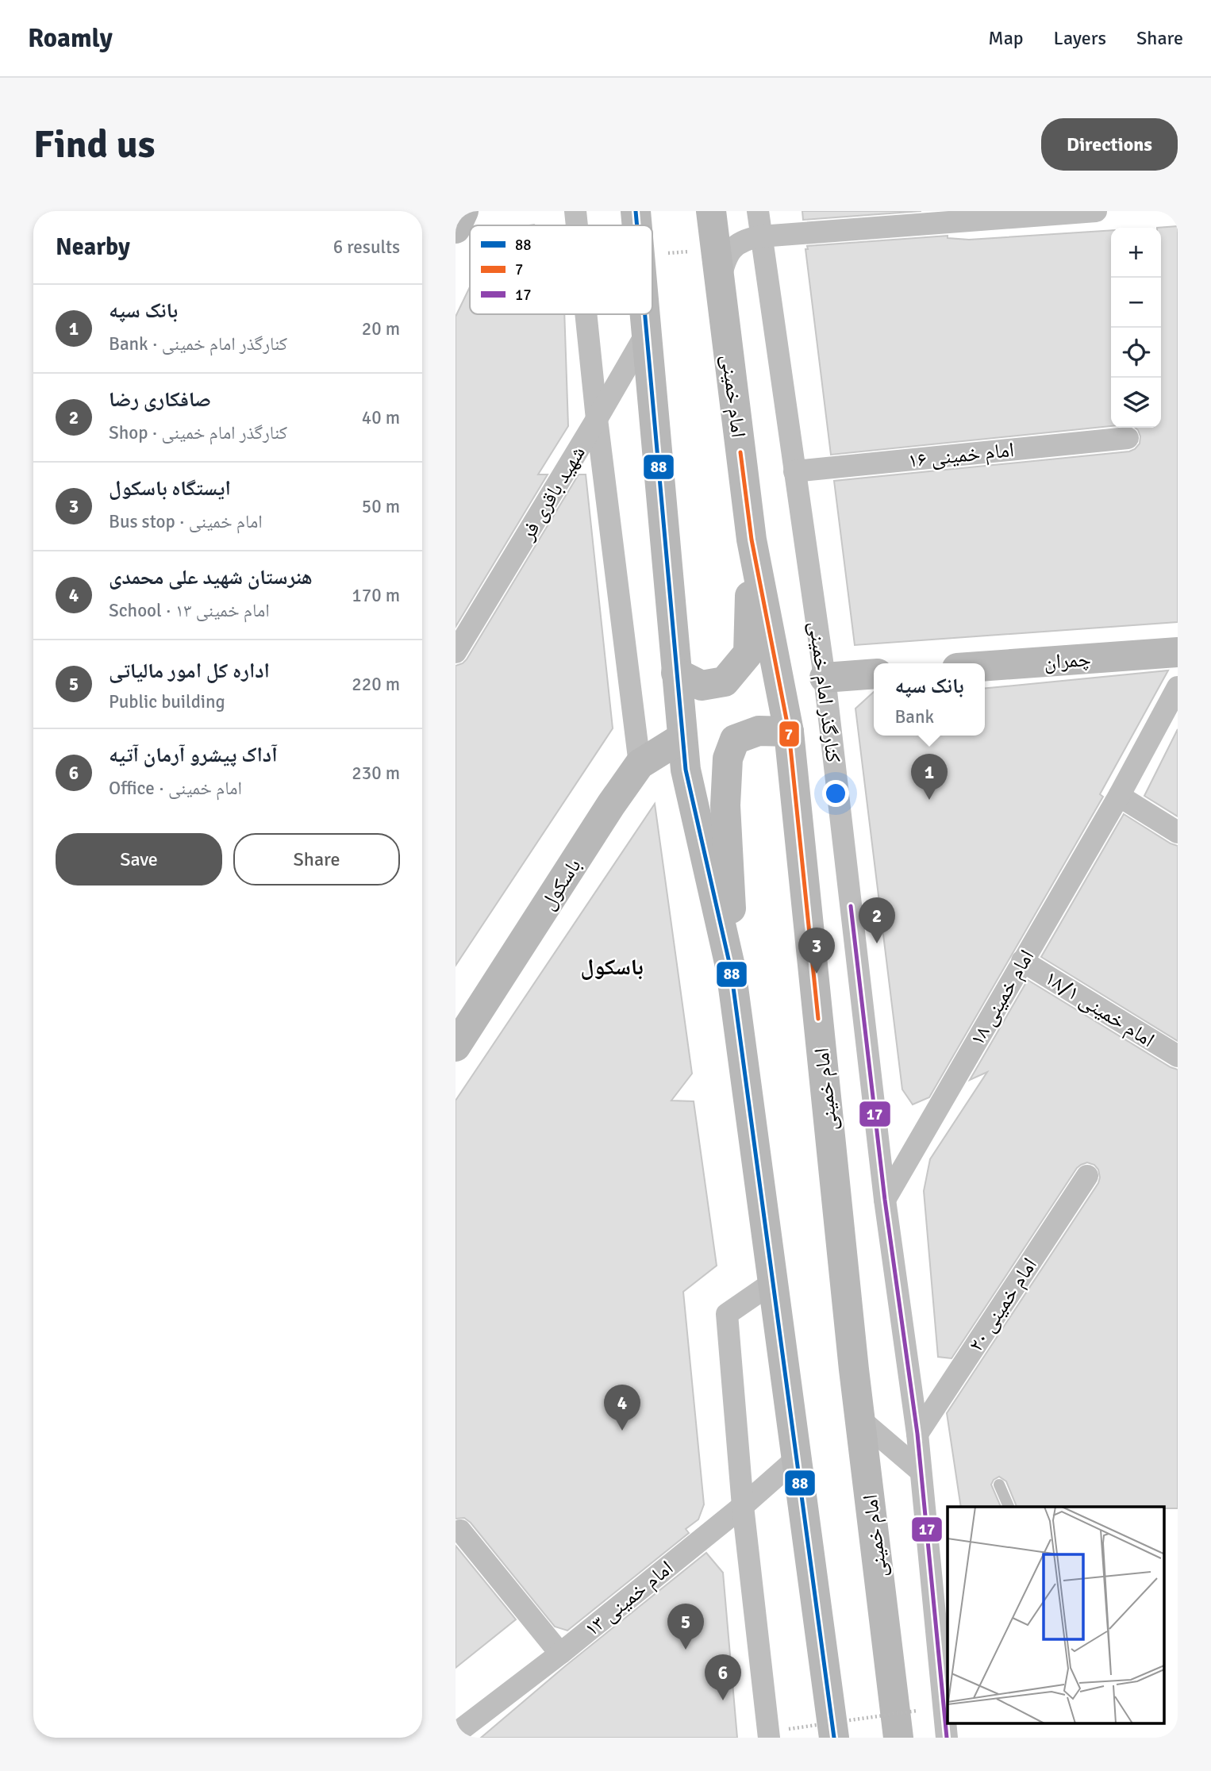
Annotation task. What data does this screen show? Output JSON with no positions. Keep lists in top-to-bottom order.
{
  "streets": {
    "main road": ["امام خمینی", "چمران", "باسکول"],
    "street": [
      "امام خمینی ۱۶",
      "شهید باقری فر",
      "کنارگذر امام خمینی",
      "امام خمینی ۱۸",
      "امام خمینی ۱۸/۱",
      "امام خمینی ۲۰",
      "امام خمینی ۱۳"
    ]
  },
  "crossings": [
    ["امام خمینی ۱۶", "کنارگذر امام خمینی"],
    ["کنارگذر امام خمینی", "امام خمینی ۱۸"],
    ["کنارگذر امام خمینی", "امام خمینی ۲۰"],
    ["امام خمینی ۱۸", "امام خمینی ۱۸/۱"]
  ],
  "districts": ["باسکول"],
  "lines": ["transit line 88", "transit line 7", "transit line 17"],
  "legend": ["88", "7", "17"],
  "page": {
    "header": "Roamly",
    "nav": ["Map", "Layers", "Share"],
    "buttons": [
      "Directions",
      ["Save", "Share"]
    ],
    "title": "Find us",
    "heading": ["Nearby", "6 results"],
    "map_buttons": ["+", "−"],
    "list": [
      {
        "mark": "1",
        "name": "بانک سپه",
        "note": "Bank · کنارگذر امام خمینی",
        "value": "20 m"
      },
      {
        "mark": "2",
        "name": "صافکاری رضا",
        "note": "Shop · کنارگذر امام خمینی",
        "value": "40 m"
      },
      {
        "mark": "3",
        "name": "ایستگاه باسکول",
        "note": "Bus stop · امام خمینی",
        "value": "50 m"
      },
      {
        "mark": "4",
        "name": "هنرستان شهید علی محمدی",
        "note": "School · امام خمینی ۱۳",
        "value": "170 m"
      },
      {
        "mark": "5",
        "name": "اداره کل امور مالیاتی",
        "note": "Public building",
        "value": "220 m"
      },
      {
        "mark": "6",
        "name": "آداک پیشرو آرمان آتیه",
        "note": "Office · امام خمینی",
        "value": "230 m"
      }
    ],
    "popup": ["بانک سپه", "Bank"],
    "pins": [
      "1",
      "2",
      "3",
      "4",
      "5",
      "6"
    ]
  }
}
